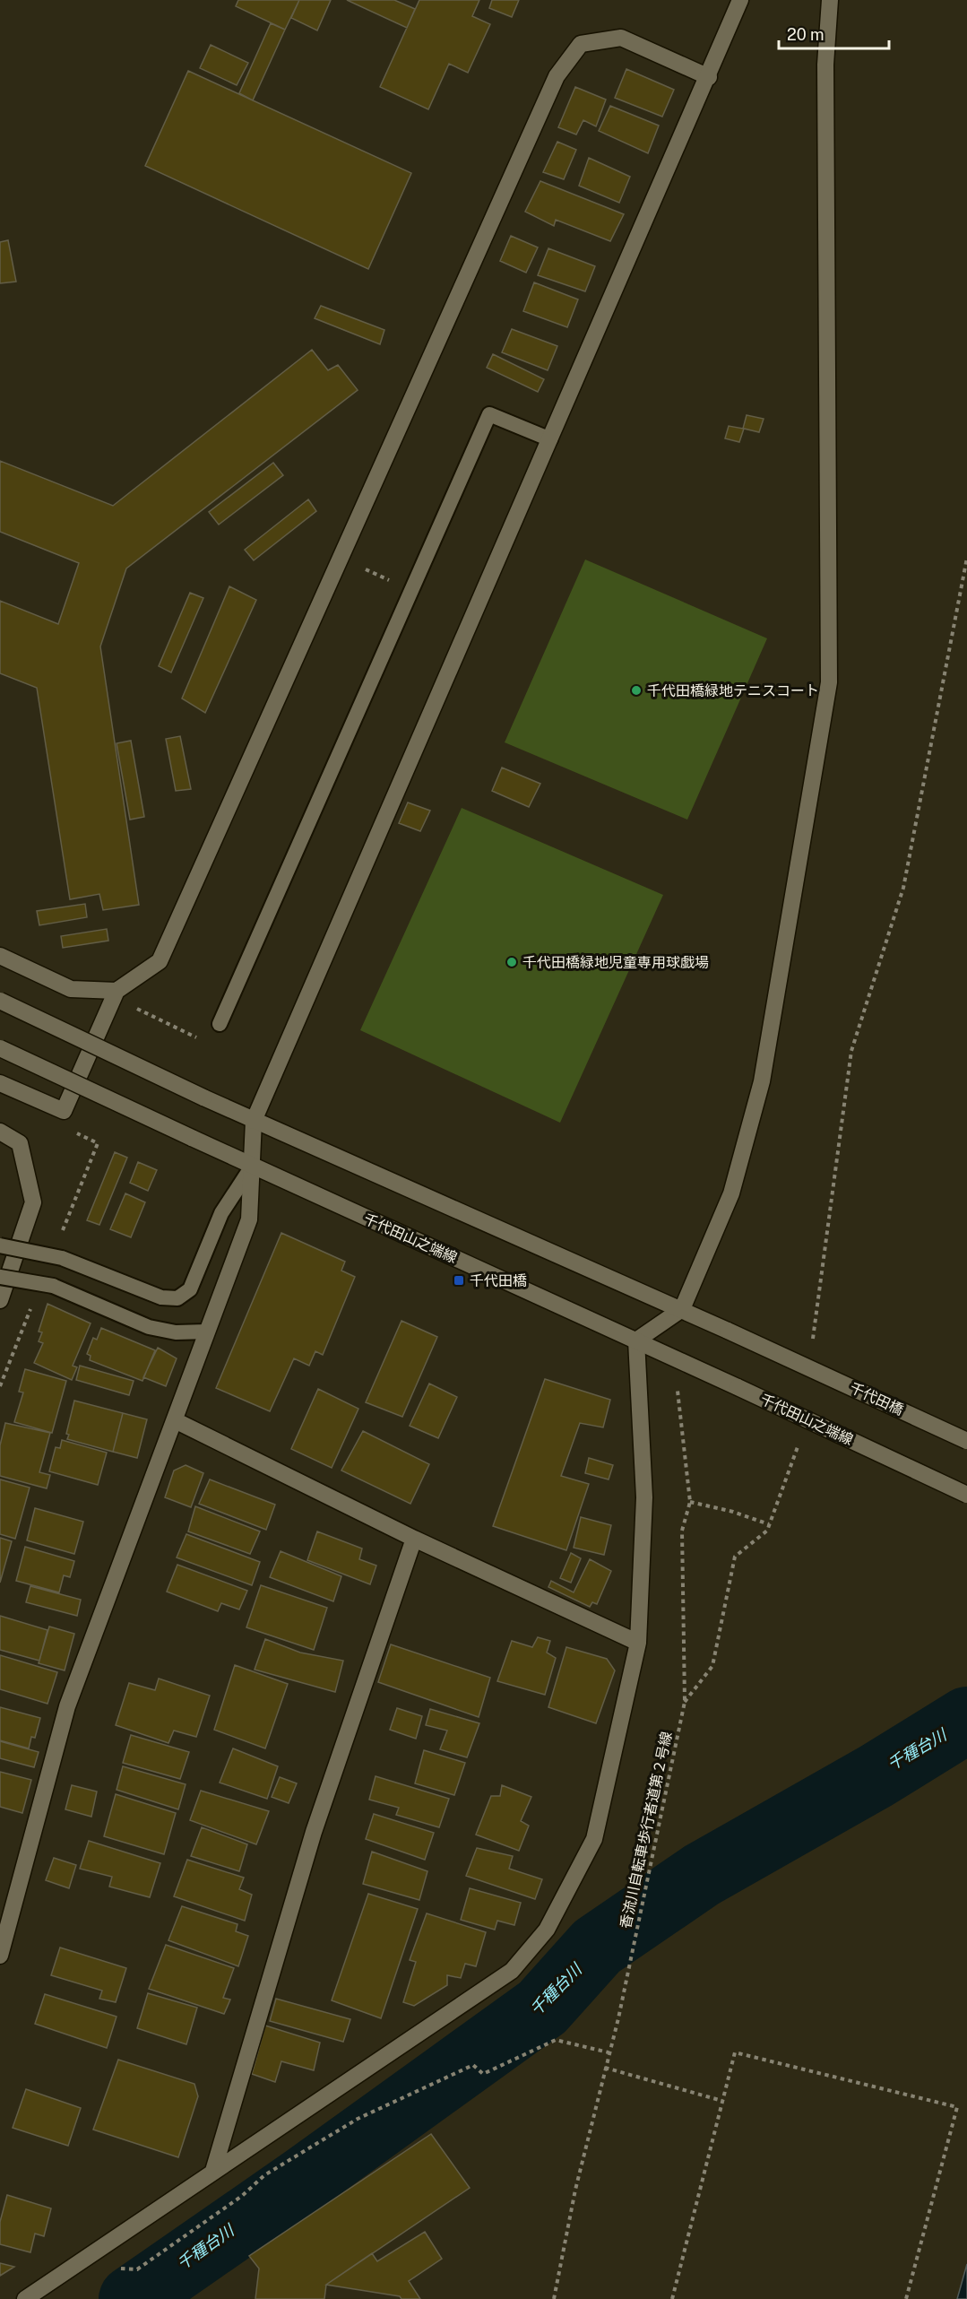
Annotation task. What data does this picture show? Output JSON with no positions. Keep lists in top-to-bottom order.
{
  "streets": {
    "street": ["千代田山之端線", "千代田橋"],
    "path": ["香流川自転車歩行者道第２号線"]
  },
  "crossings": [
    ["千代田山之端線", "香流川自転車歩行者道第２号線"]
  ],
  "water": ["千種台川"],
  "places": {
    "other": ["千代田橋緑地テニスコート", "千代田橋緑地児童専用球戯場"],
    "transit": ["千代田橋"]
  },
  "scale_bar": "20 m"
}
